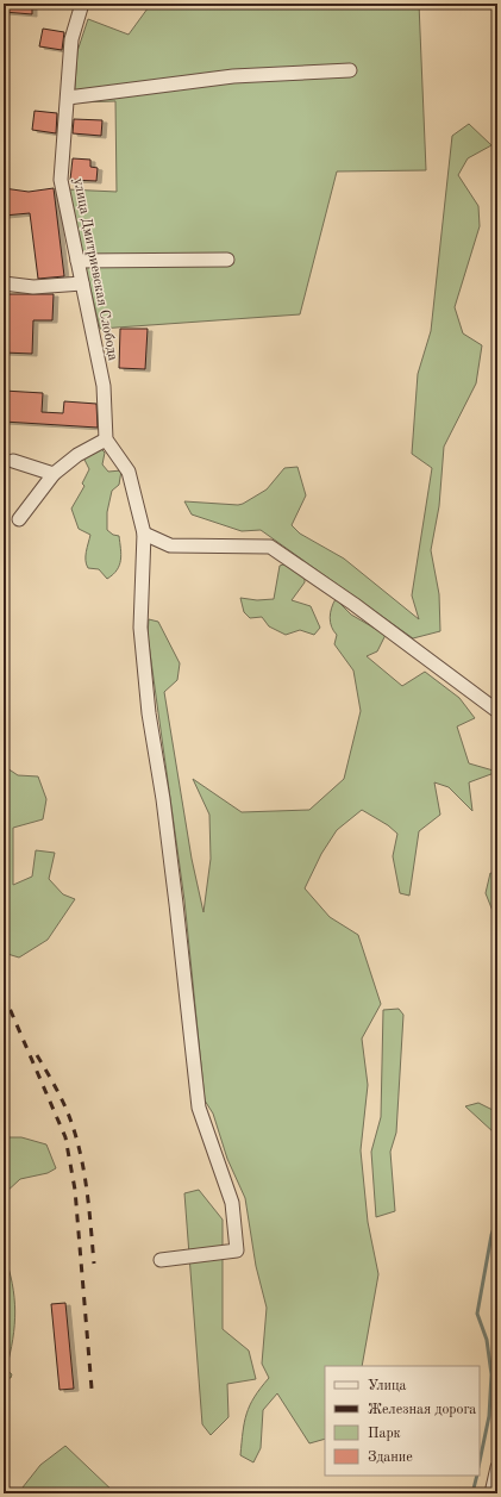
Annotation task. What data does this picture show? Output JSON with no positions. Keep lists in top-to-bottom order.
{
  "streets": {
    "street": ["улица Дмитриевская Слобода"]
  },
  "legend": [
    "Улица",
    "Железная дорога",
    "Парк",
    "Здание"
  ]
}
